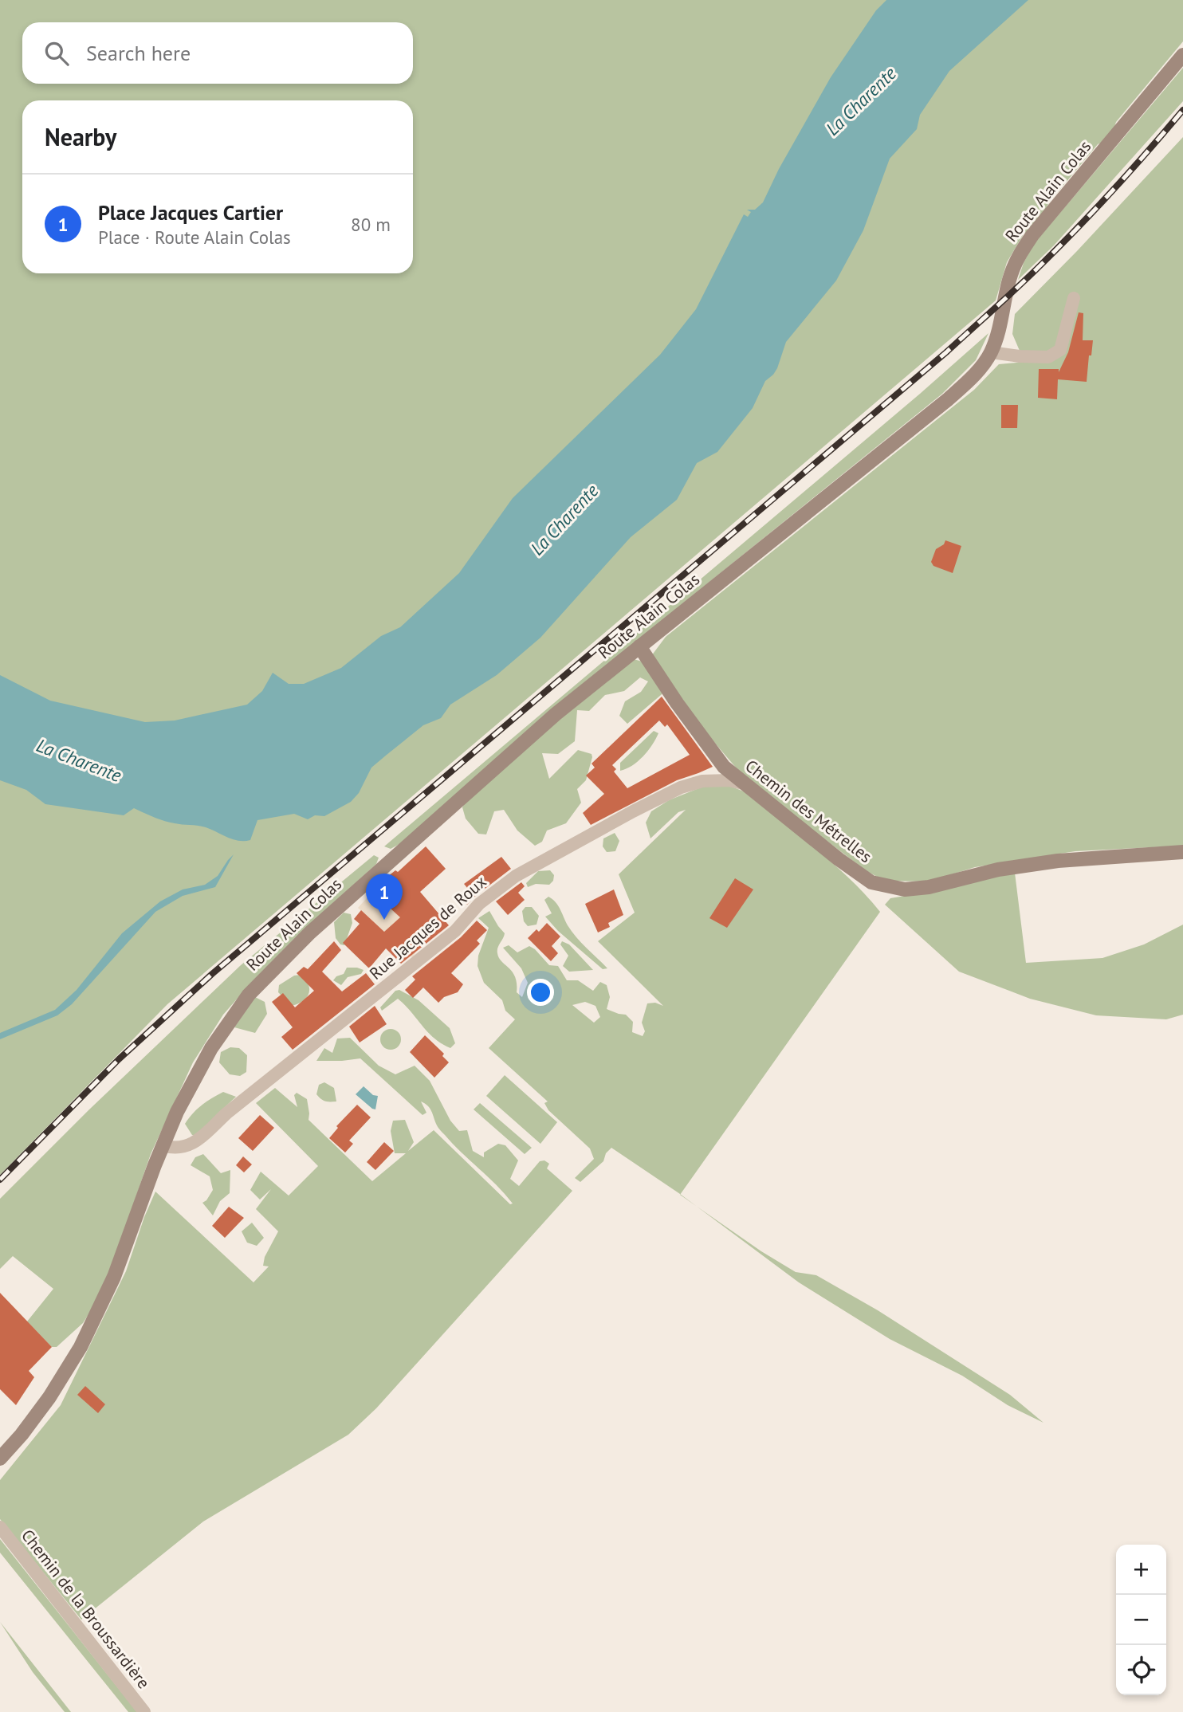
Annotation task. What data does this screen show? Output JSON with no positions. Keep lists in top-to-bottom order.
{
  "streets": {
    "street": [
      "Route Alain Colas",
      "Chemin des Métrelles",
      "Rue Jacques de Roux",
      "Chemin de la Broussardière"
    ]
  },
  "crossings": [
    ["Route Alain Colas", "Chemin des Métrelles"],
    ["Route Alain Colas", "Rue Jacques de Roux"],
    ["Chemin des Métrelles", "Rue Jacques de Roux"]
  ],
  "water": ["La Charente"],
  "page": {
    "search": "Search here",
    "heading": "Nearby",
    "list": [
      {
        "mark": "1",
        "name": "Place Jacques Cartier",
        "note": "Place · Route Alain Colas",
        "value": "80 m"
      }
    ],
    "pins": "1",
    "map_buttons": ["+", "−"]
  }
}
